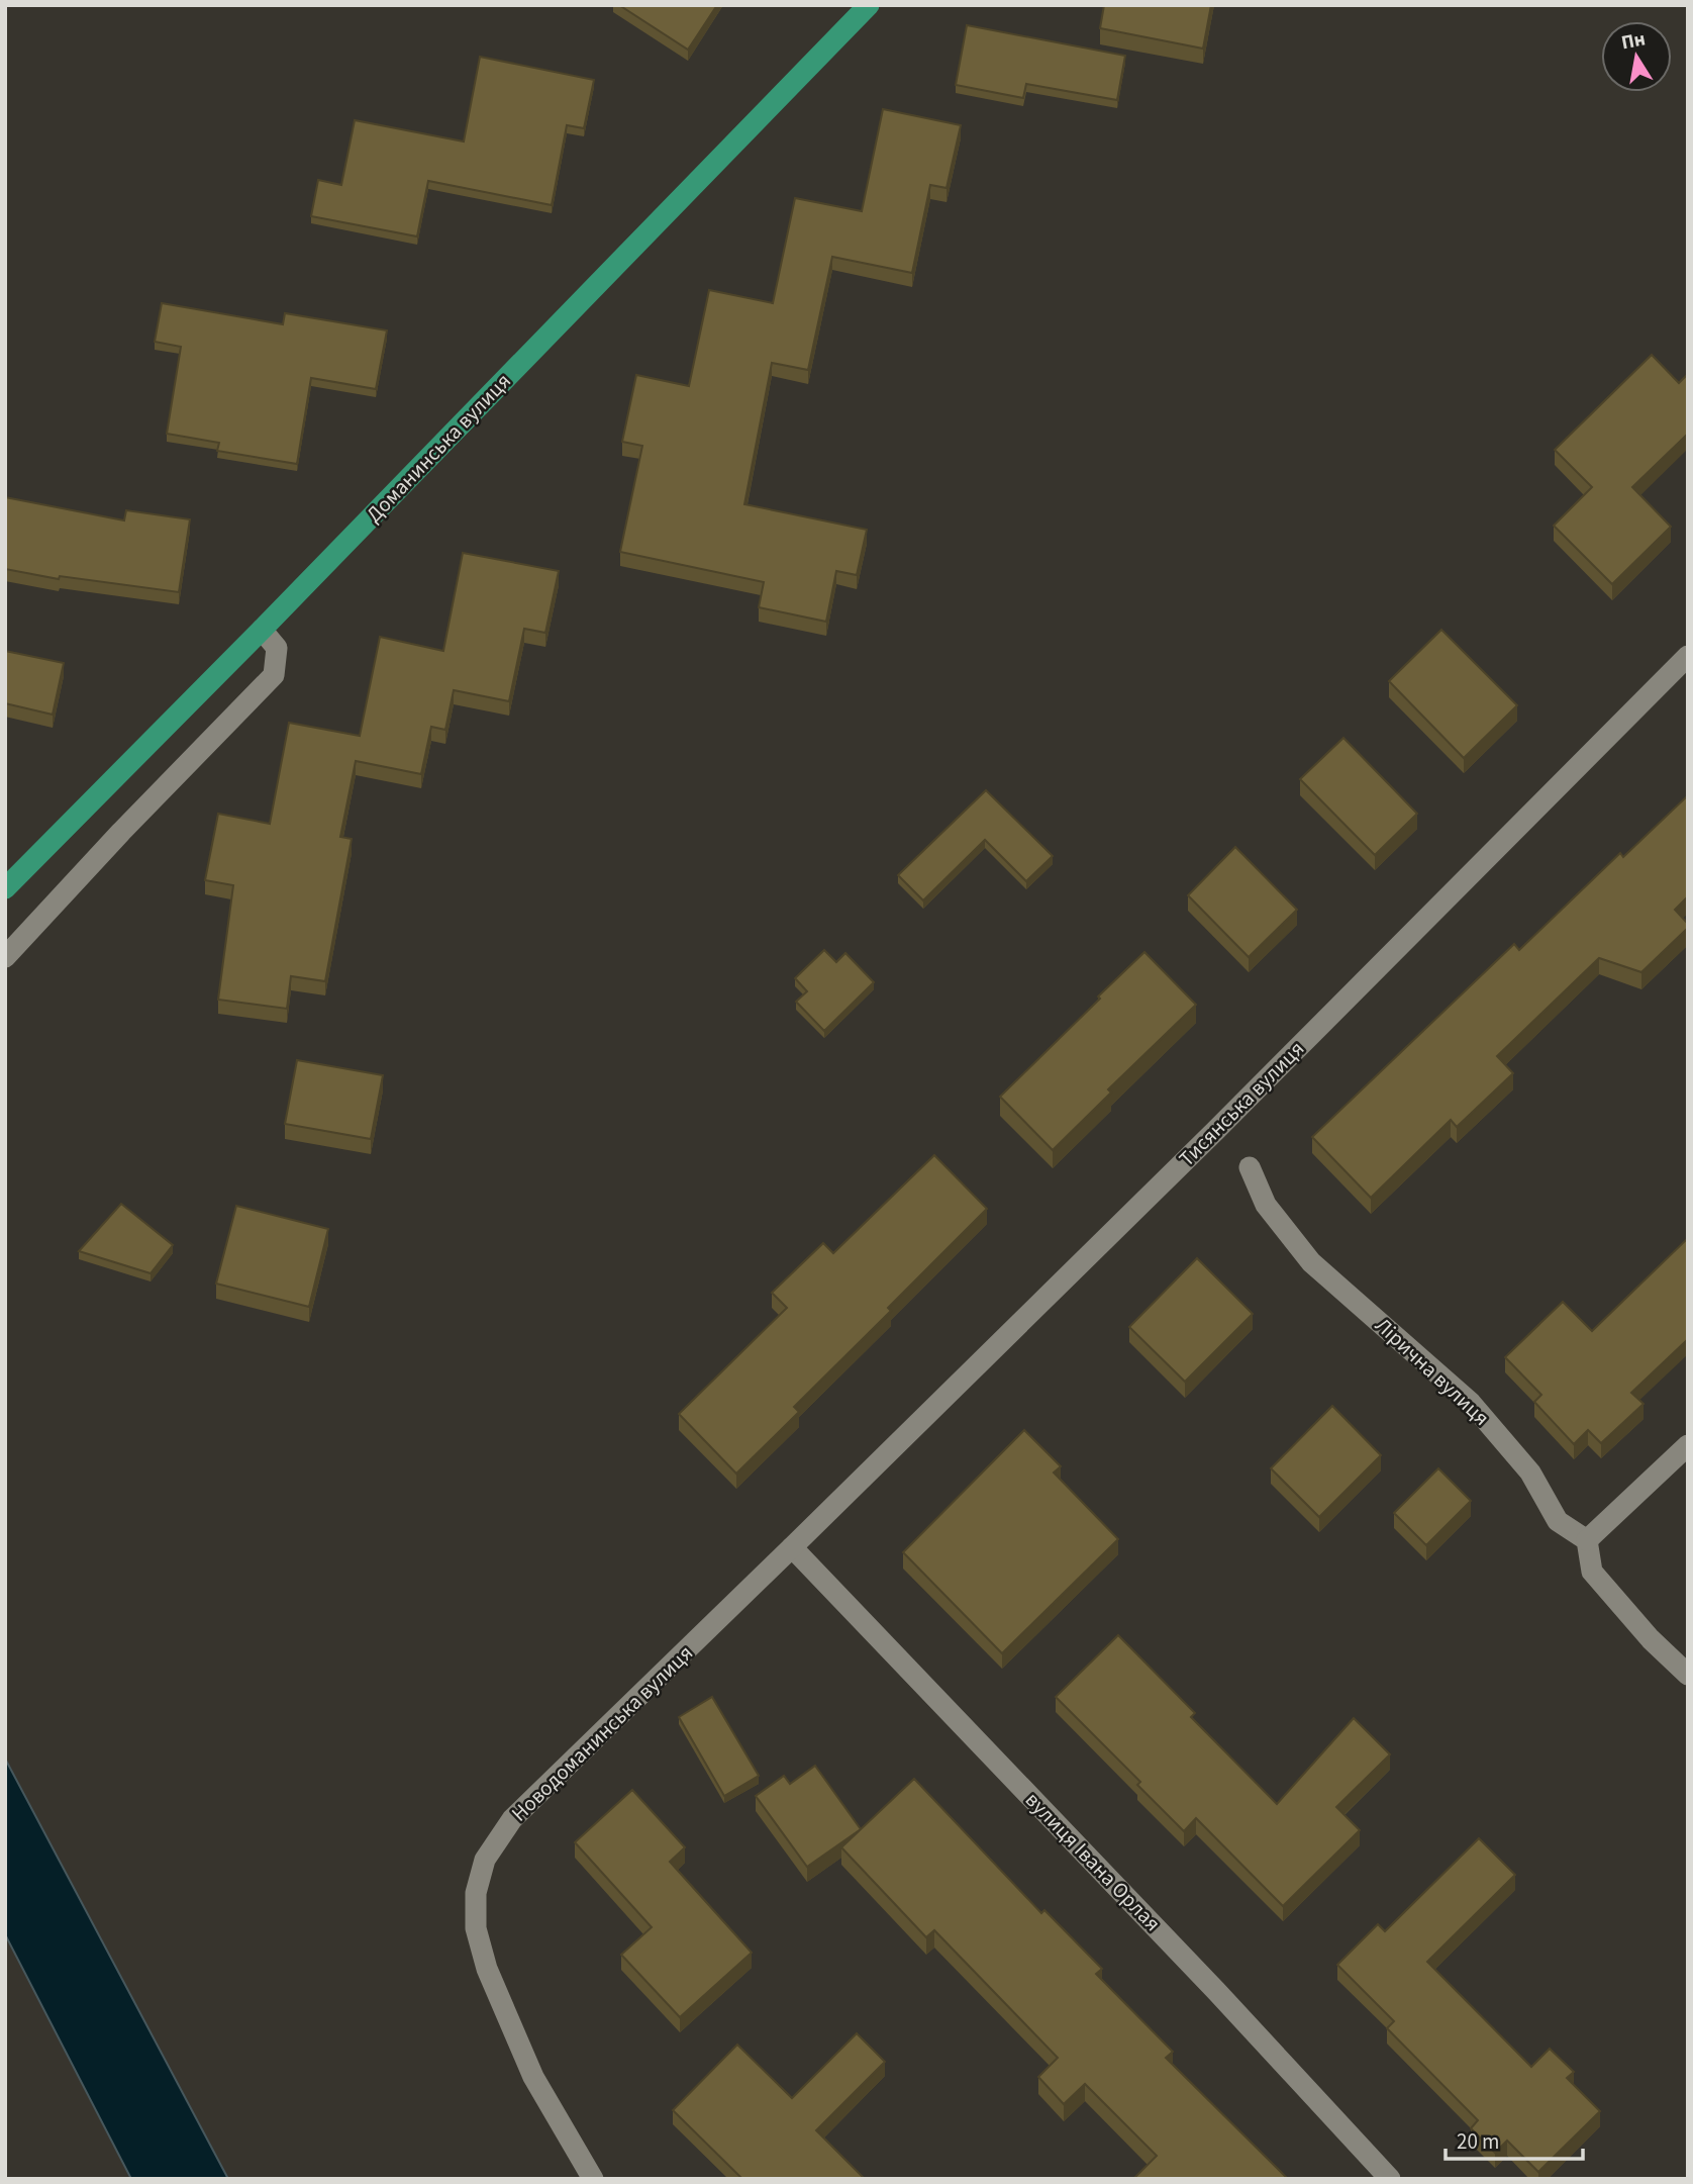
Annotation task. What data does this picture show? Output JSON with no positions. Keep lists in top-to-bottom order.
{
  "streets": {
    "main road": ["Доманинська вулиця"],
    "street": [
      "Тисянська вулиця",
      "Лірична вулиця",
      "Новодоманинська вулиця",
      "вулиця Івана Орлая"
    ]
  },
  "crossings": [
    ["Тисянська вулиця", "Новодоманинська вулиця"],
    ["Тисянська вулиця", "вулиця Івана Орлая"],
    ["Новодоманинська вулиця", "вулиця Івана Орлая"]
  ],
  "scale_bar": "20 m",
  "north": "top"
}
